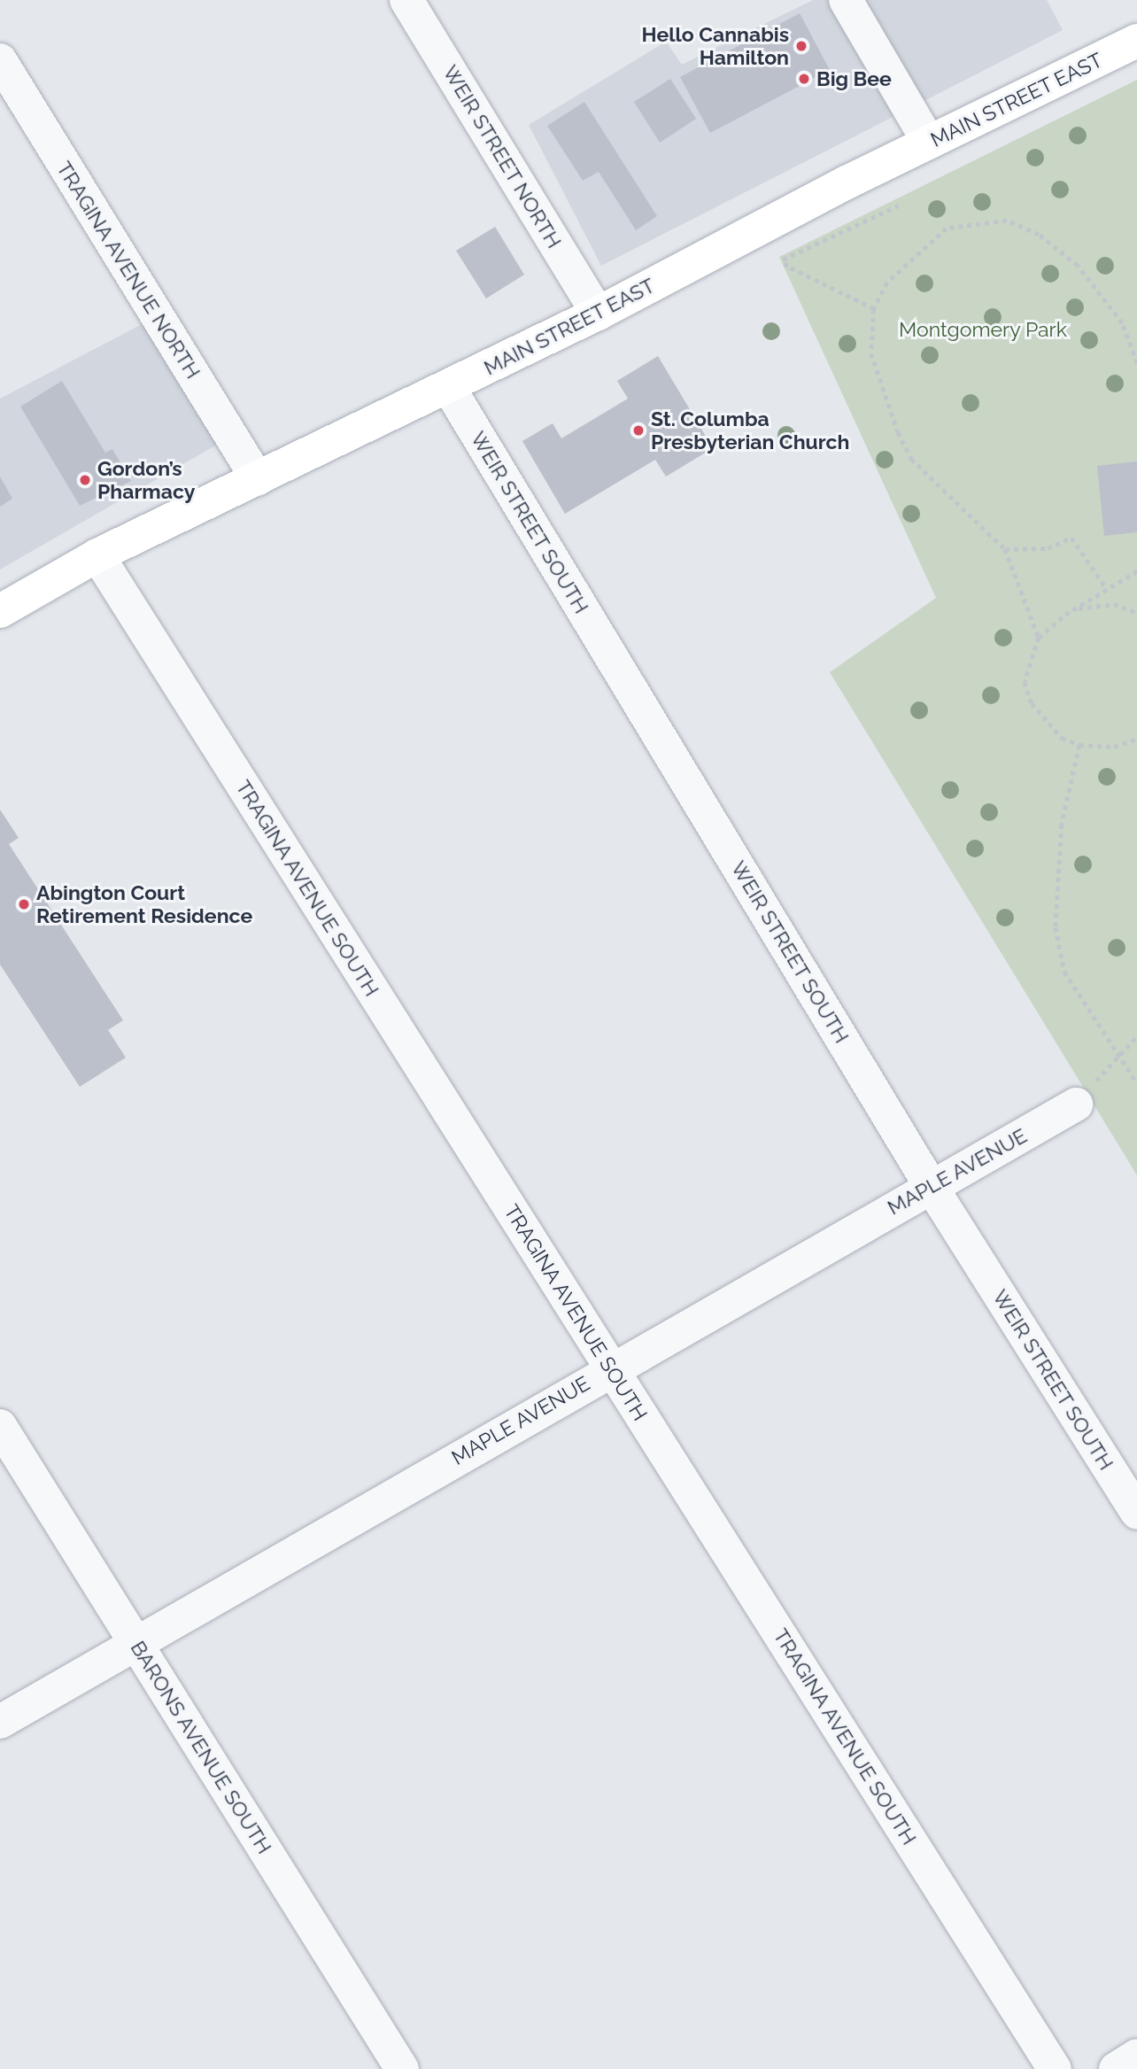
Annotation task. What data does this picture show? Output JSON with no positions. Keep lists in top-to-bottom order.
{
  "streets": {
    "main road": ["MAIN STREET EAST"],
    "street": [
      "WEIR STREET NORTH",
      "TRAGINA AVENUE NORTH",
      "WEIR STREET SOUTH",
      "TRAGINA AVENUE SOUTH",
      "MAPLE AVENUE",
      "BARONS AVENUE SOUTH"
    ]
  },
  "crossings": [
    ["MAIN STREET EAST", "WEIR STREET NORTH"],
    ["MAIN STREET EAST", "TRAGINA AVENUE NORTH"],
    ["MAIN STREET EAST", "WEIR STREET SOUTH"],
    ["MAIN STREET EAST", "TRAGINA AVENUE SOUTH"],
    ["WEIR STREET SOUTH", "MAPLE AVENUE"],
    ["TRAGINA AVENUE SOUTH", "MAPLE AVENUE"],
    ["MAPLE AVENUE", "BARONS AVENUE SOUTH"]
  ],
  "parks": ["Montgomery Park"],
  "places": [
    "Hello Cannabis Hamilton",
    "Big Bee",
    "St. Columba Presbyterian Church",
    "Gordon’s Pharmacy",
    "Abington Court Retirement Residence"
  ]
}
